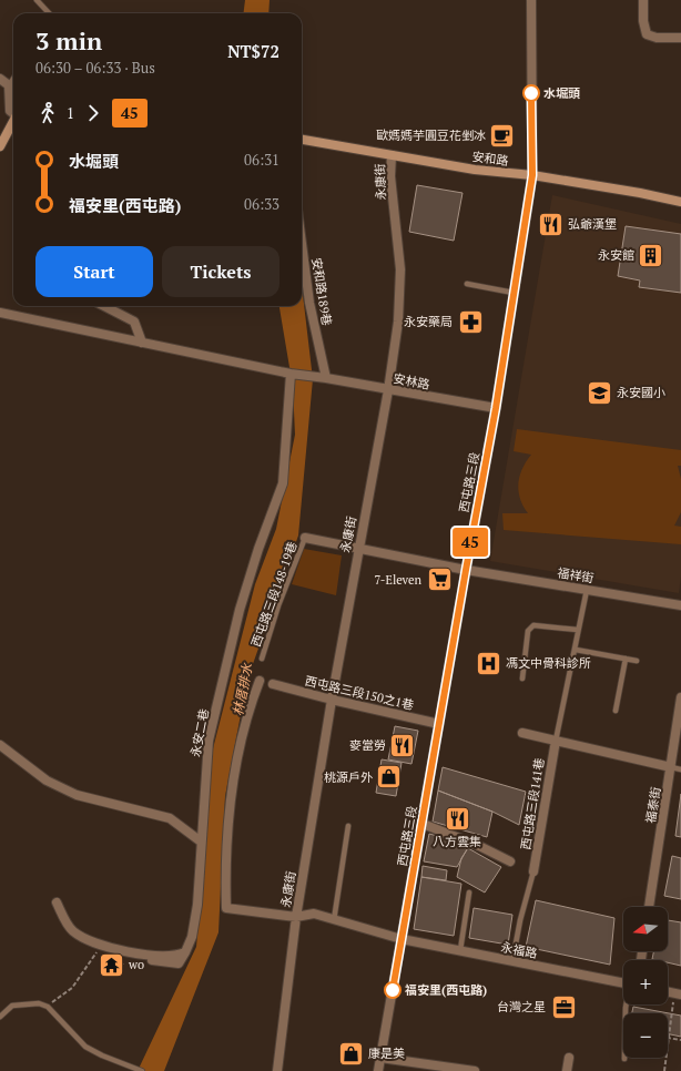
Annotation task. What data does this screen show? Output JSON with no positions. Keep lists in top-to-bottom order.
{
  "streets": {
    "main road": ["安和路"],
    "street": [
      "永康街",
      "安和路189巷",
      "安林路",
      "西屯路三段",
      "福祥街",
      "西屯路三段150之1巷",
      "永安二巷",
      "西屯路三段141巷",
      "福泰街",
      "永福路"
    ],
    "lane": ["西屯路三段148-19巷"]
  },
  "crossings": [
    ["安和路", "永康街"],
    ["安和路", "西屯路三段"],
    ["永康街", "安林路"],
    ["永康街", "福祥街"],
    ["永康街", "西屯路三段150之1巷"],
    ["永康街", "永福路"],
    ["安和路189巷", "安林路"],
    ["安林路", "西屯路三段"],
    ["安林路", "永安二巷"],
    ["西屯路三段", "福祥街"],
    ["西屯路三段", "西屯路三段150之1巷"],
    ["西屯路三段", "永福路"],
    ["福祥街", "西屯路三段148-19巷"]
  ],
  "water": ["林厝排水"],
  "places": {
    "other": ["水堀頭", "福安里(西屯路)"],
    "cafe": ["歐媽媽芋圓豆花剉冰"],
    "restaurant": ["弘爺漢堡", "麥當勞", "八方雲集"],
    "building": ["永安館"],
    "pharmacy": ["永安藥局"],
    "school or university": ["永安國小"],
    "supermarket": ["7-Eleven"],
    "hospital": ["馮文中骨科診所"],
    "shop": ["桃源戶外", "康是美"],
    "temple": ["wo"],
    "office": ["台灣之星"]
  },
  "lines": ["bus line 45"],
  "north": "left",
  "page": {
    "on_map": "45",
    "heading": ["3 min", "06:30 – 06:33 · Bus", "NT$72"],
    "legs": ["1", "45"],
    "list": [
      {
        "name": "水堀頭",
        "value": "06:31"
      },
      {
        "name": "福安里(西屯路)",
        "value": "06:33"
      }
    ],
    "buttons": ["Start", "Tickets"],
    "map_buttons": ["+", "−"]
  }
}
